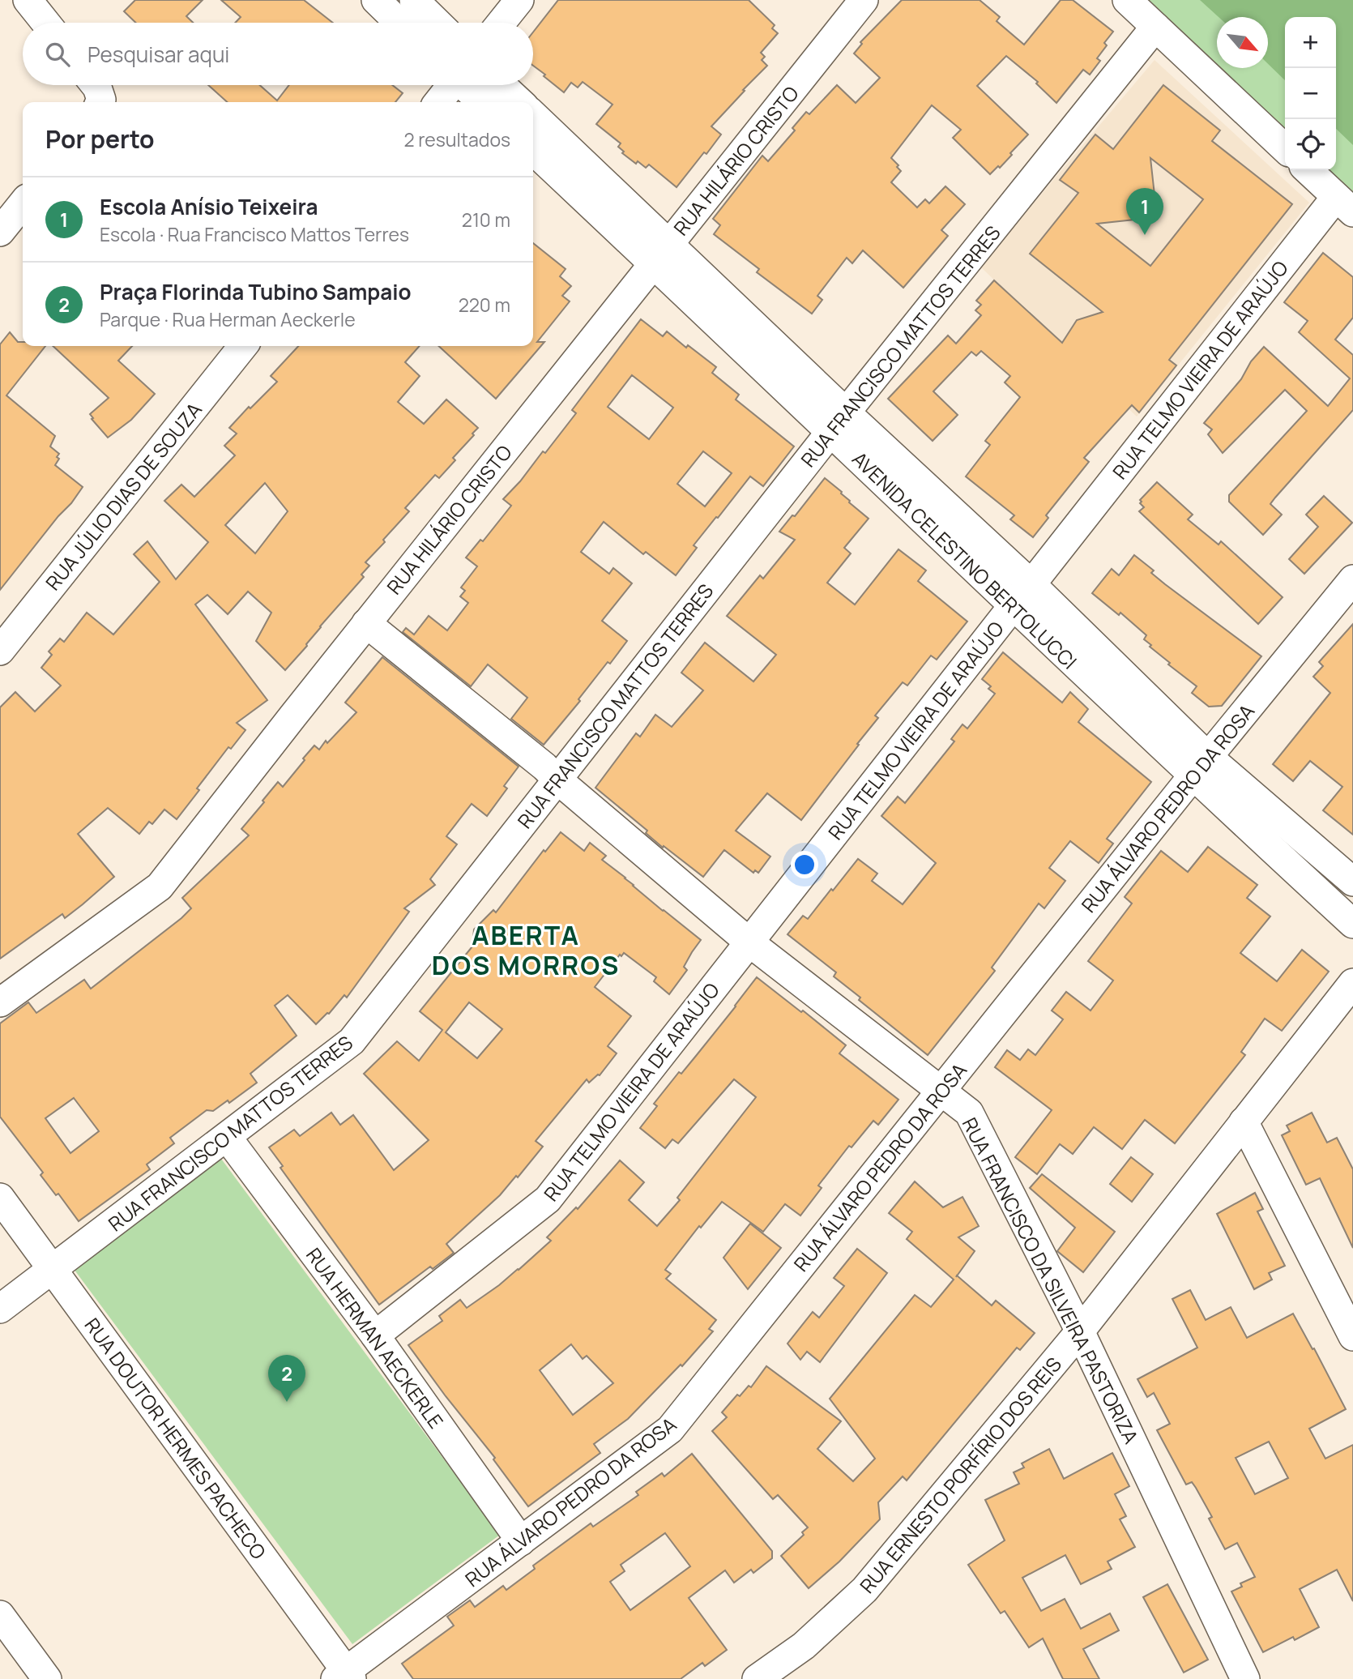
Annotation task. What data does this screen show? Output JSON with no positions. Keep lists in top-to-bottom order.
{
  "streets": {
    "street": [
      "RUA HILÁRIO CRISTO",
      "RUA FRANCISCO MATTOS TERRES",
      "RUA TELMO VIEIRA DE ARAÚJO",
      "RUA JÚLIO DIAS DE SOUZA",
      "AVENIDA CELESTINO BERTOLUCCI",
      "RUA ÁLVARO PEDRO DA ROSA",
      "RUA FRANCISCO DA SILVEIRA PASTORIZA",
      "RUA HERMAN AECKERLE",
      "RUA DOUTOR HERMES PACHECO",
      "RUA ERNESTO PORFÍRIO DOS REIS"
    ]
  },
  "crossings": [
    ["RUA HILÁRIO CRISTO", "AVENIDA CELESTINO BERTOLUCCI"],
    ["RUA HILÁRIO CRISTO", "RUA FRANCISCO DA SILVEIRA PASTORIZA"],
    ["RUA FRANCISCO MATTOS TERRES", "AVENIDA CELESTINO BERTOLUCCI"],
    ["RUA FRANCISCO MATTOS TERRES", "RUA FRANCISCO DA SILVEIRA PASTORIZA"],
    ["RUA FRANCISCO MATTOS TERRES", "RUA HERMAN AECKERLE"],
    ["RUA FRANCISCO MATTOS TERRES", "RUA DOUTOR HERMES PACHECO"],
    ["RUA TELMO VIEIRA DE ARAÚJO", "AVENIDA CELESTINO BERTOLUCCI"],
    ["RUA TELMO VIEIRA DE ARAÚJO", "RUA FRANCISCO DA SILVEIRA PASTORIZA"],
    ["RUA TELMO VIEIRA DE ARAÚJO", "RUA HERMAN AECKERLE"],
    ["AVENIDA CELESTINO BERTOLUCCI", "RUA ÁLVARO PEDRO DA ROSA"],
    ["RUA ÁLVARO PEDRO DA ROSA", "RUA FRANCISCO DA SILVEIRA PASTORIZA"],
    ["RUA ÁLVARO PEDRO DA ROSA", "RUA HERMAN AECKERLE"],
    ["RUA ÁLVARO PEDRO DA ROSA", "RUA DOUTOR HERMES PACHECO"],
    ["RUA FRANCISCO DA SILVEIRA PASTORIZA", "RUA ERNESTO PORFÍRIO DOS REIS"]
  ],
  "districts": ["ABERTA DOS MORROS"],
  "north": "bottom right",
  "page": {
    "map_buttons": ["+", "−"],
    "search": "Pesquisar aqui",
    "heading": ["Por perto", "2 resultados"],
    "list": [
      {
        "mark": "1",
        "name": "Escola Anísio Teixeira",
        "note": "Escola · Rua Francisco Mattos Terres",
        "value": "210 m"
      },
      {
        "mark": "2",
        "name": "Praça Florinda Tubino Sampaio",
        "note": "Parque · Rua Herman Aeckerle",
        "value": "220 m"
      }
    ],
    "pins": ["1", "2"]
  }
}
